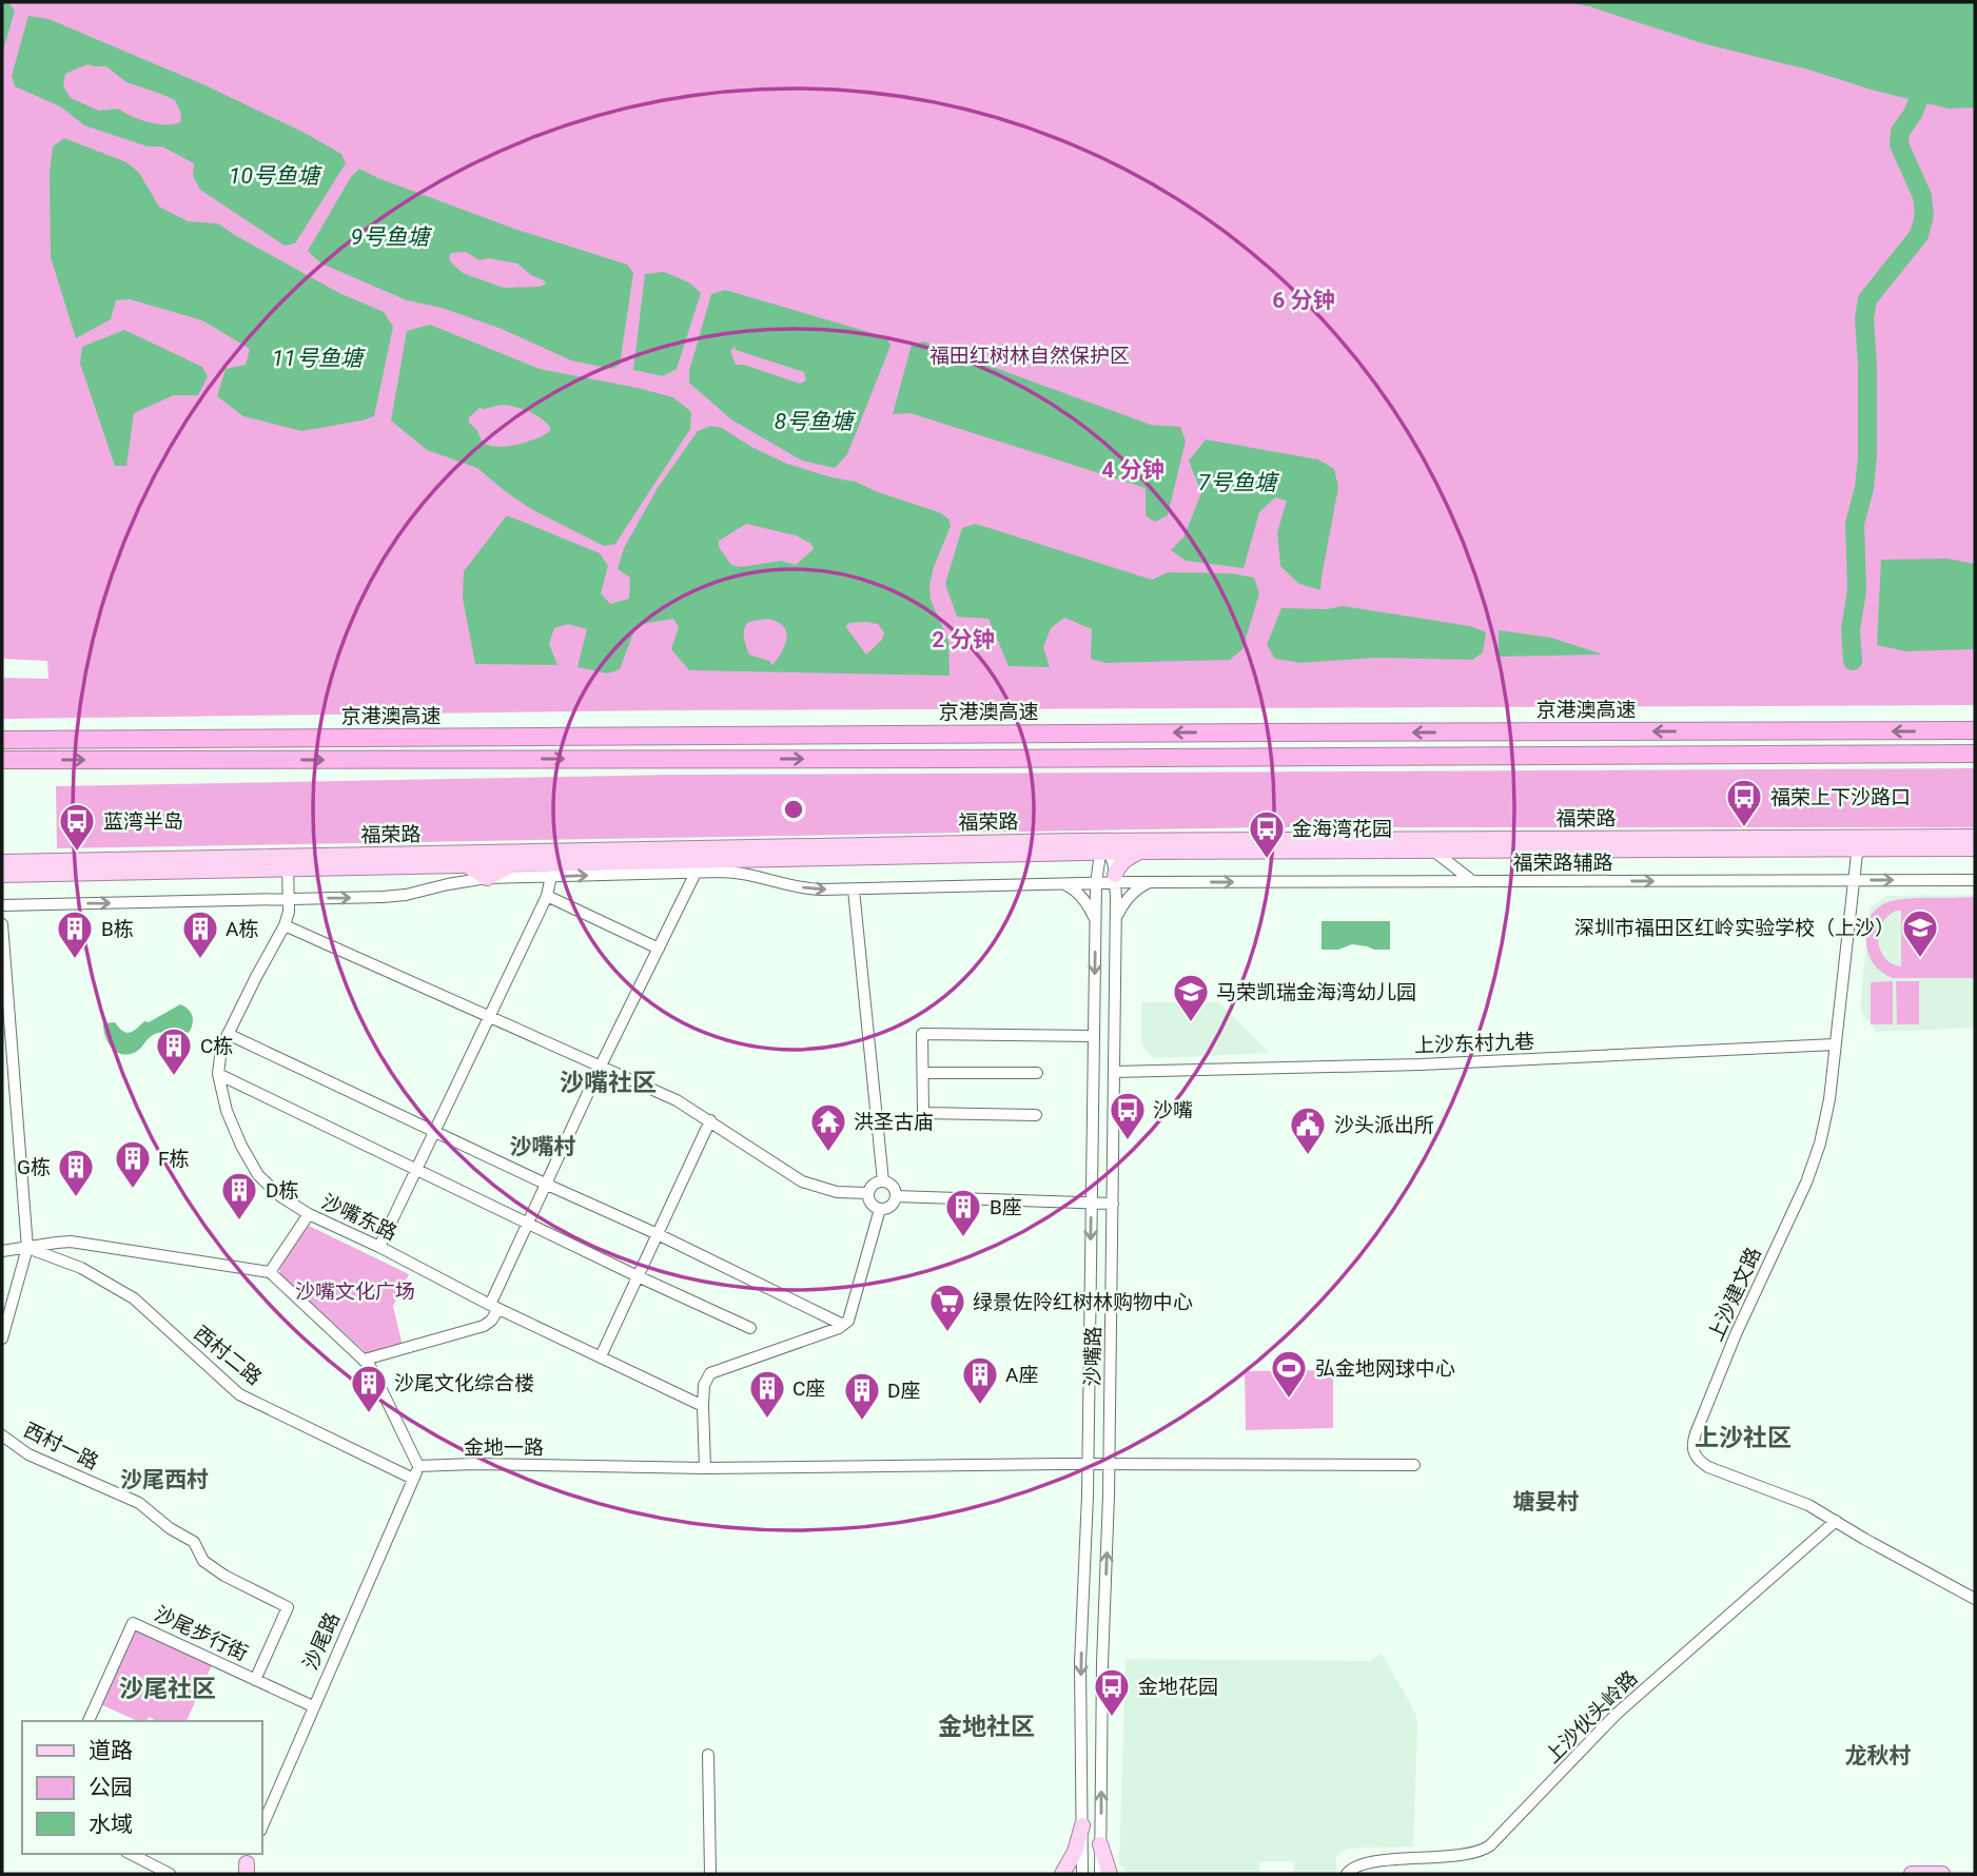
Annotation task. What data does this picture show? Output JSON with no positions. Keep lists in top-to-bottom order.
{
  "streets": {
    "highway": ["京港澳高速"],
    "main road": ["福荣路"],
    "street": [
      "福荣路辅路",
      "上沙东村九巷",
      "沙嘴东路",
      "上沙建文路",
      "西村二路",
      "沙嘴路",
      "西村一路",
      "金地一路",
      "沙尾步行街",
      "沙尾路",
      "上沙伙头岭路"
    ]
  },
  "crossings": [
    ["福荣路", "福荣路辅路"],
    ["福荣路", "沙嘴东路"],
    ["福荣路", "上沙建文路"],
    ["福荣路", "沙嘴路"],
    ["福荣路辅路", "沙嘴东路"],
    ["福荣路辅路", "上沙建文路"],
    ["福荣路辅路", "沙嘴路"],
    ["上沙东村九巷", "上沙建文路"],
    ["上沙东村九巷", "沙嘴路"],
    ["上沙建文路", "上沙伙头岭路"],
    ["西村二路", "沙尾路"],
    ["沙嘴路", "金地一路"],
    ["西村一路", "沙尾步行街"],
    ["金地一路", "沙尾路"],
    ["沙尾步行街", "沙尾路"]
  ],
  "one_way": ["福荣路辅路"],
  "districts": [
    "沙嘴社区",
    "沙嘴村",
    "上沙社区",
    "沙尾西村",
    "塘妟村",
    "沙尾社区",
    "金地社区",
    "龙秋村"
  ],
  "water": [
    "10号鱼塘",
    "9号鱼塘",
    "11号鱼塘",
    "8号鱼塘",
    "7号鱼塘"
  ],
  "parks": ["福田红树林自然保护区", "沙嘴文化广场"],
  "places": {
    "bus stop": [
      "福荣上下沙路口",
      "蓝湾半岛",
      "金海湾花园",
      "沙嘴",
      "金地花园"
    ],
    "school or university": ["深圳市福田区红岭实验学校（上沙）", "马荣凯瑞金海湾幼儿园"],
    "building": [
      "B栋",
      "A栋",
      "C栋",
      "F栋",
      "G栋",
      "D栋",
      "B座",
      "A座",
      "沙尾文化综合楼",
      "C座",
      "D座"
    ],
    "temple": ["洪圣古庙"],
    "public building": ["沙头派出所"],
    "supermarket": ["绿景佐阾红树林购物中心"],
    "sports": ["弘金地网球中心"]
  },
  "legend": ["道路", "公园", "水域"],
  "rings": ["6 分钟", "4 分钟", "2 分钟"]
}
